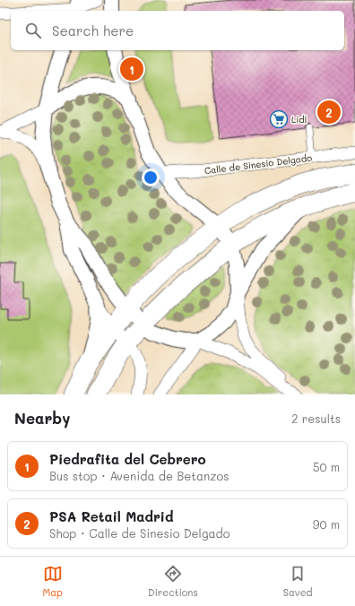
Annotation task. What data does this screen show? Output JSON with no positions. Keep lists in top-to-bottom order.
{
  "streets": {
    "street": ["Calle de Sinesio Delgado"]
  },
  "places": {
    "supermarket": ["Lidl"]
  },
  "page": {
    "search": "Search here",
    "pins": ["1", "2"],
    "heading": ["Nearby", "2 results"],
    "list": [
      {
        "mark": "1",
        "name": "Piedrafita del Cebrero",
        "note": "Bus stop · Avenida de Betanzos",
        "value": "50 m"
      },
      {
        "mark": "2",
        "name": "PSA Retail Madrid",
        "note": "Shop · Calle de Sinesio Delgado",
        "value": "90 m"
      }
    ],
    "nav": ["Map", "Directions", "Saved"]
  }
}
